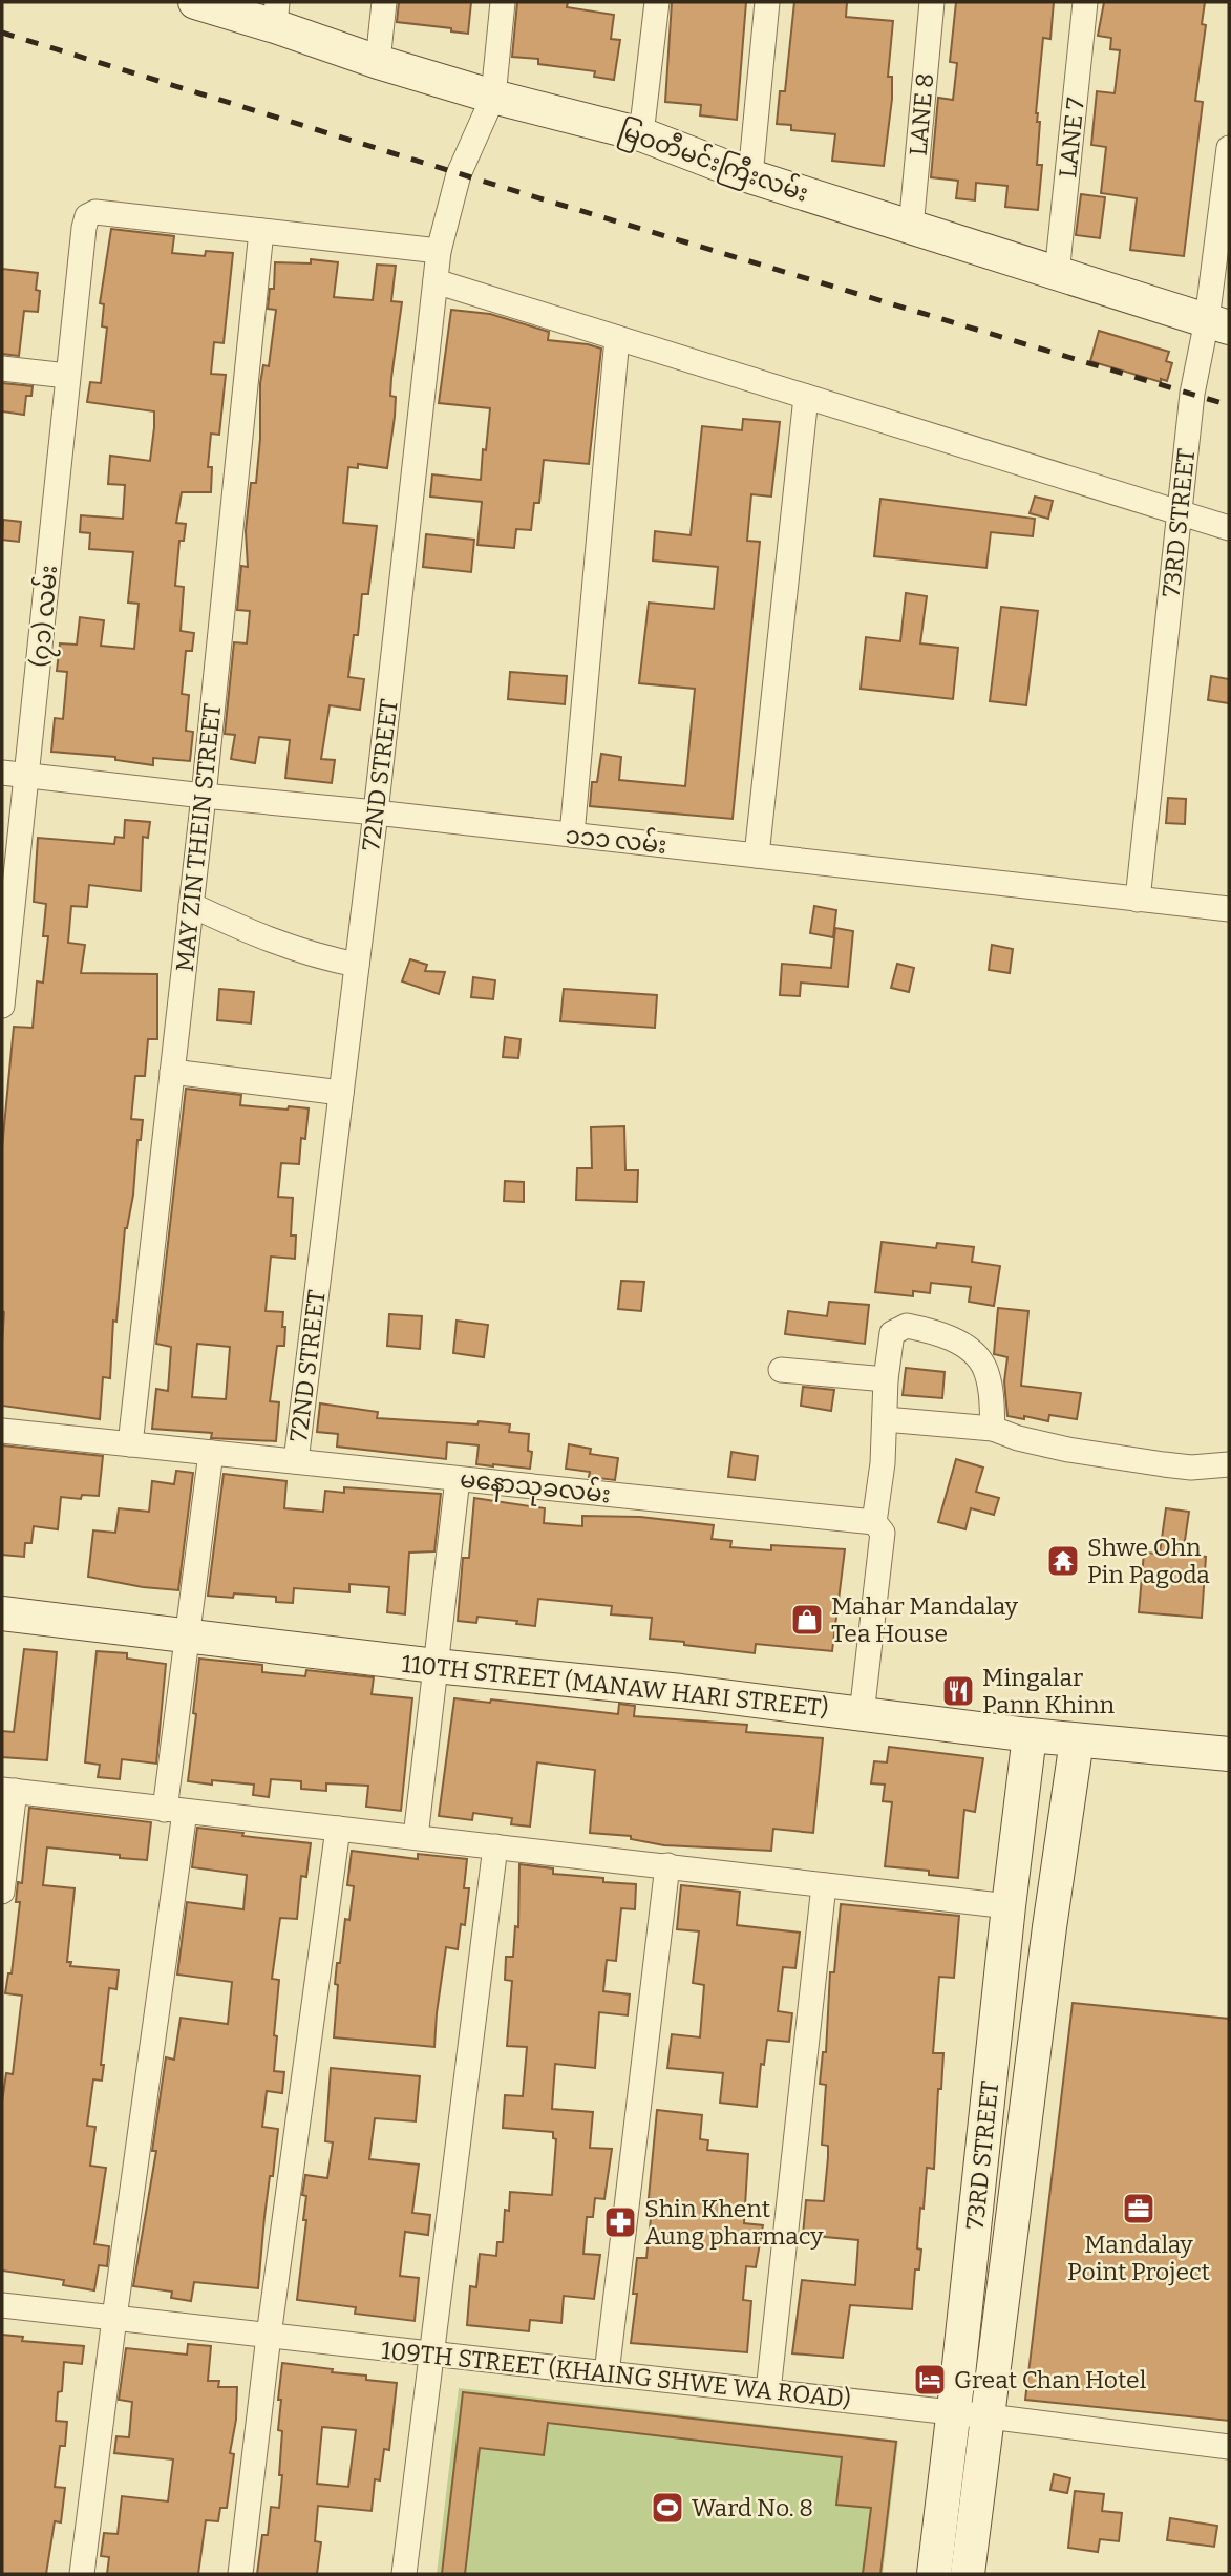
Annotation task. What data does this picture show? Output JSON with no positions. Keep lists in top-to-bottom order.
{
  "streets": {
    "main road": ["မြဝတီမင်းကြီးလမ်း", "73RD STREET", "110TH STREET (MANAW HARI STREET)"],
    "street": [
      "LANE 8",
      "LANE 7",
      "(၇၁) လမ်း",
      "72ND STREET",
      "MAY ZIN THEIN STREET",
      "၁၁၁ လမ်း",
      "မနောသုခလမ်း",
      "109TH STREET (KHAING SHWE WA ROAD)"
    ]
  },
  "crossings": [
    ["LANE 8", "မြဝတီမင်းကြီးလမ်း"],
    ["LANE 7", "မြဝတီမင်းကြီးလမ်း"],
    ["မြဝတီမင်းကြီးလမ်း", "73RD STREET"],
    ["မြဝတီမင်းကြီးလမ်း", "72ND STREET"],
    ["73RD STREET", "၁၁၁ လမ်း"],
    ["73RD STREET", "110TH STREET (MANAW HARI STREET)"],
    ["73RD STREET", "109TH STREET (KHAING SHWE WA ROAD)"],
    ["(၇၁) လမ်း", "MAY ZIN THEIN STREET"],
    ["(၇၁) လမ်း", "၁၁၁ လမ်း"],
    ["72ND STREET", "၁၁၁ လမ်း"],
    ["72ND STREET", "မနောသုခလမ်း"],
    ["MAY ZIN THEIN STREET", "၁၁၁ လမ်း"],
    ["MAY ZIN THEIN STREET", "မနောသုခလမ်း"]
  ],
  "places": {
    "temple": ["Shwe Ohn Pin Pagoda"],
    "shop": ["Mahar Mandalay Tea House"],
    "restaurant": ["Mingalar Pann Khinn"],
    "office": ["Mandalay Point Project"],
    "pharmacy": ["Shin Khent Aung pharmacy"],
    "hotel": ["Great Chan Hotel"],
    "sports": ["Ward No. 8"]
  }
}
